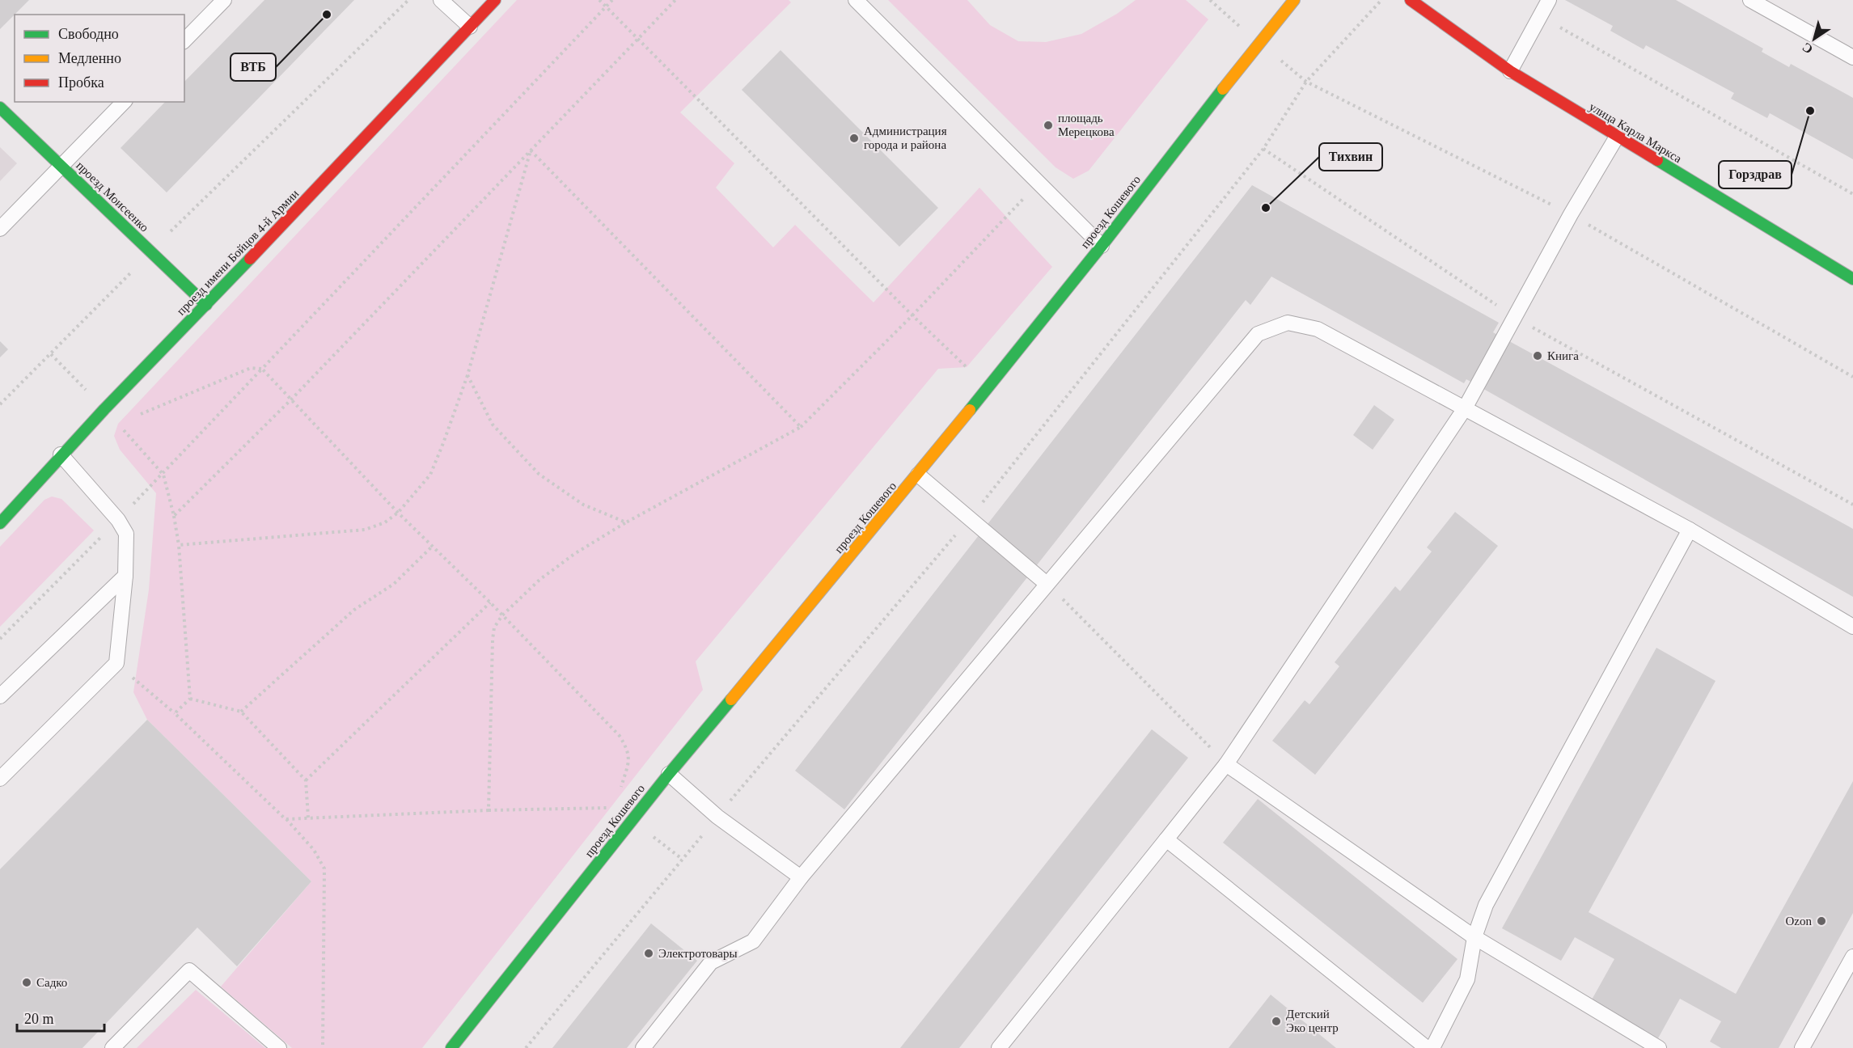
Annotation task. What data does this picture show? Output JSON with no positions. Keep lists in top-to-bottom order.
{
  "streets": {
    "street": [
      "улица Карла Маркса",
      "проезд Моисеенко",
      "проезд Кошевого",
      "проезд имени Бойцов 4-й Армии"
    ]
  },
  "crossings": [
    ["проезд Моисеенко", "проезд имени Бойцов 4-й Армии"]
  ],
  "places": [
    "ВТБ",
    "Горздрав",
    "площадь Мерецкова",
    "Администрация города и района",
    "Тихвин",
    "Книга",
    "Ozon",
    "Электротовары",
    "Садко",
    "Детский Эко центр"
  ],
  "legend": ["Свободно", "Медленно", "Пробка"],
  "scale_bar": "20 m",
  "north": "bottom left"
}
